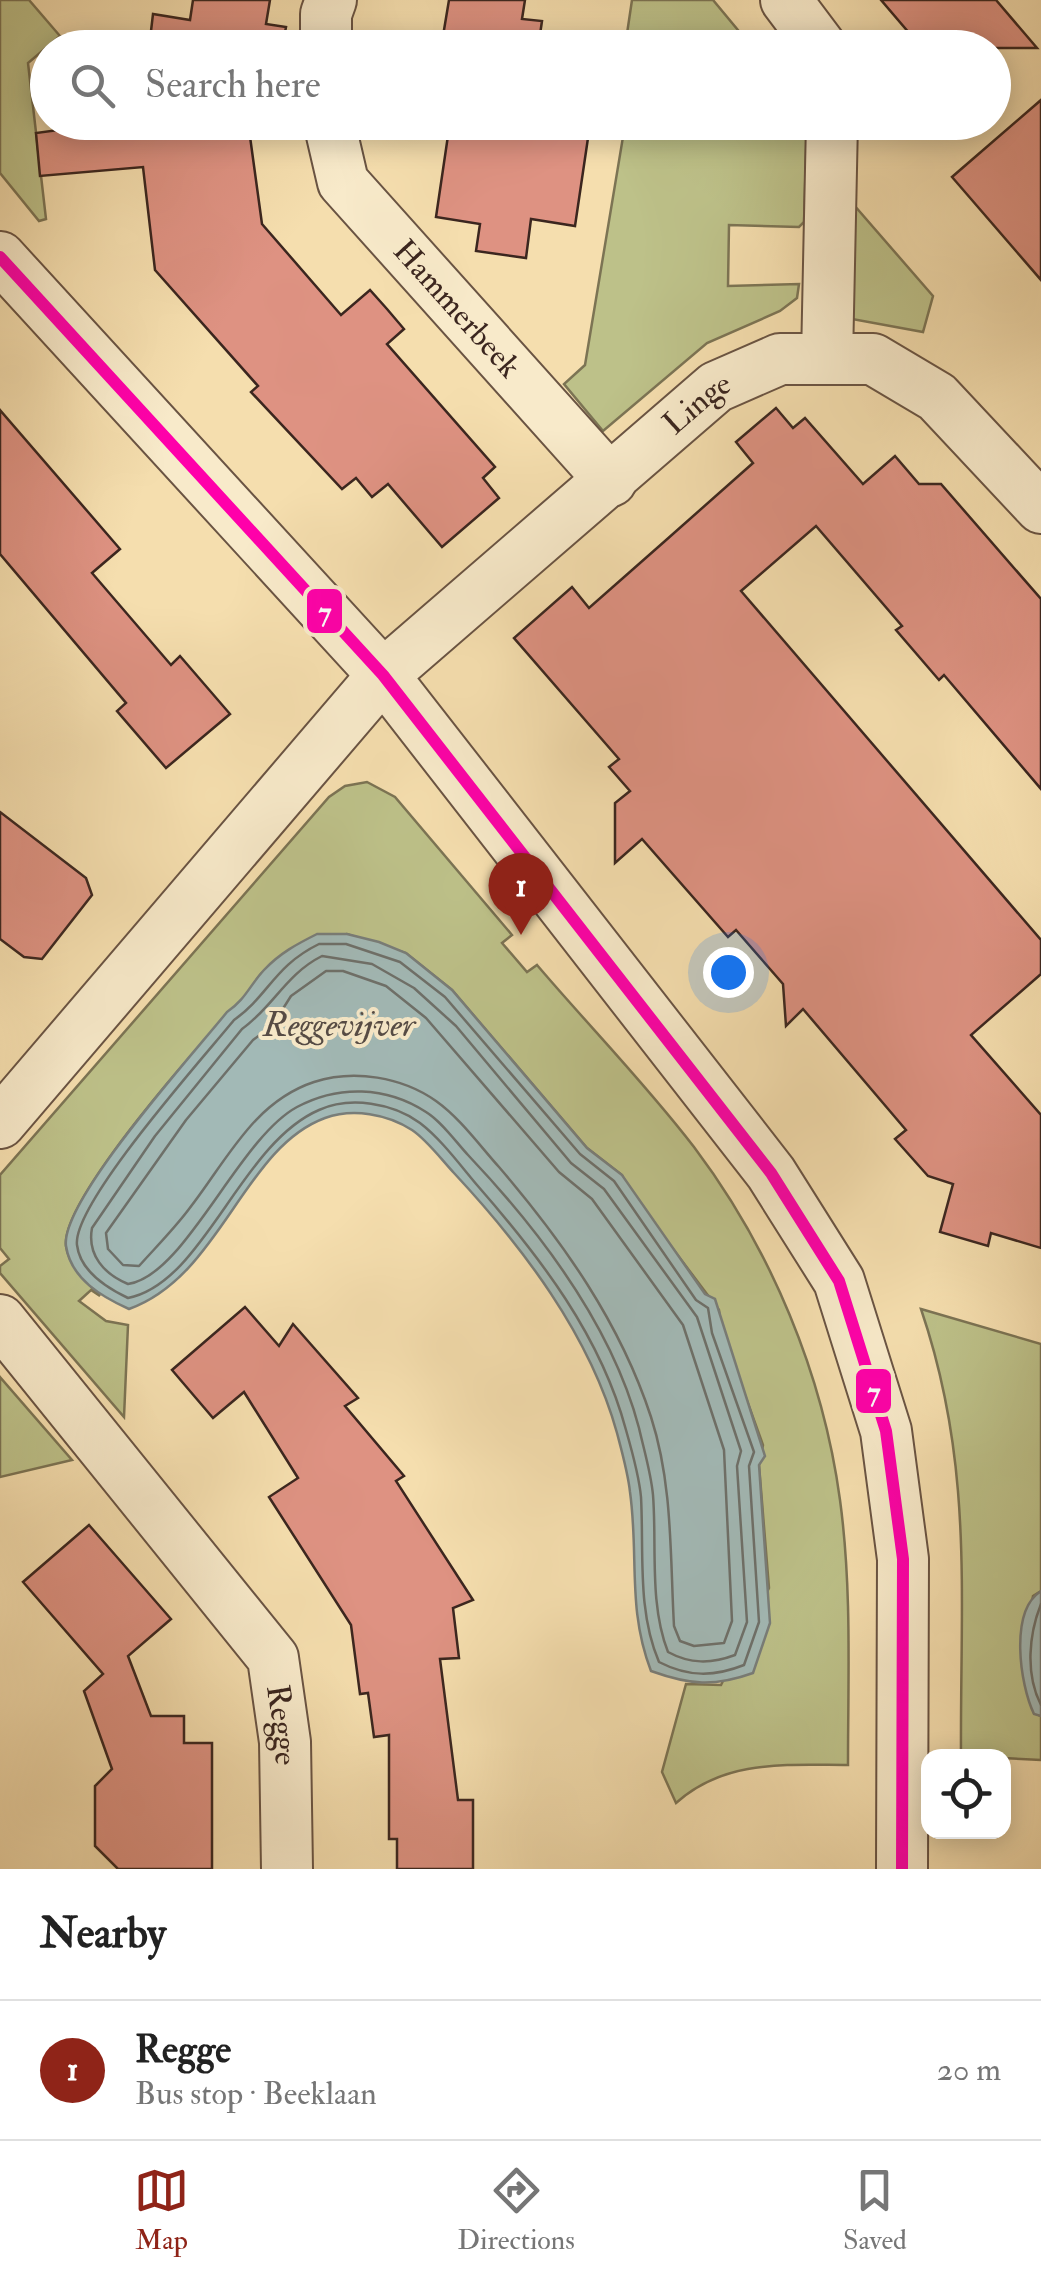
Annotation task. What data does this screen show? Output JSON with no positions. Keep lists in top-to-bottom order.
{
  "streets": {
    "street": ["Hammerbeek", "Linge", "Regge"]
  },
  "crossings": [
    ["Hammerbeek", "Linge"]
  ],
  "water": ["Reggevijver"],
  "lines": ["transit line 7"],
  "page": {
    "search": "Search here",
    "pins": "1",
    "heading": "Nearby",
    "list": [
      {
        "mark": "1",
        "name": "Regge",
        "note": "Bus stop · Beeklaan",
        "value": "20 m"
      }
    ],
    "nav": ["Map", "Directions", "Saved"]
  }
}
